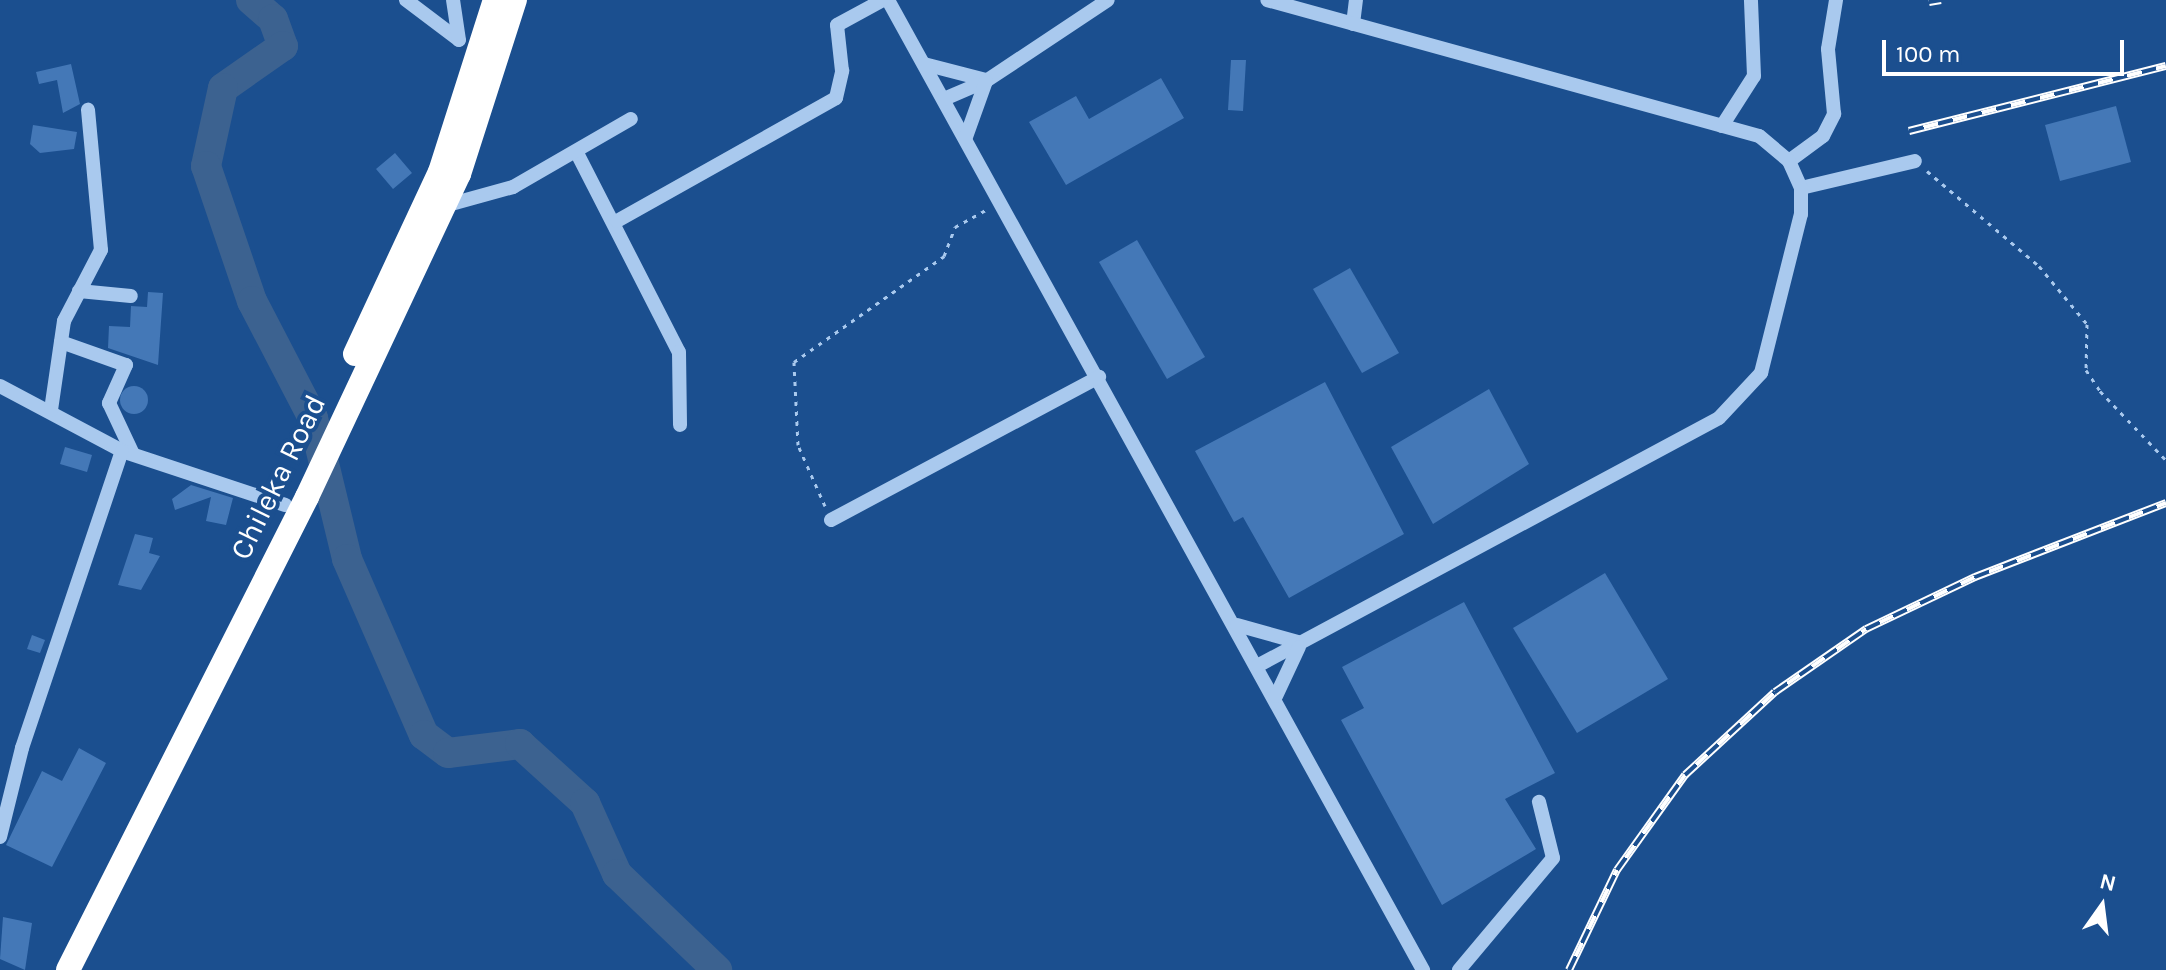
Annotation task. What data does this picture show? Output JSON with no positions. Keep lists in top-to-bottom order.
{
  "streets": {
    "highway": ["Chileka Road"]
  },
  "scale_bar": "100 m",
  "north": "top"
}
